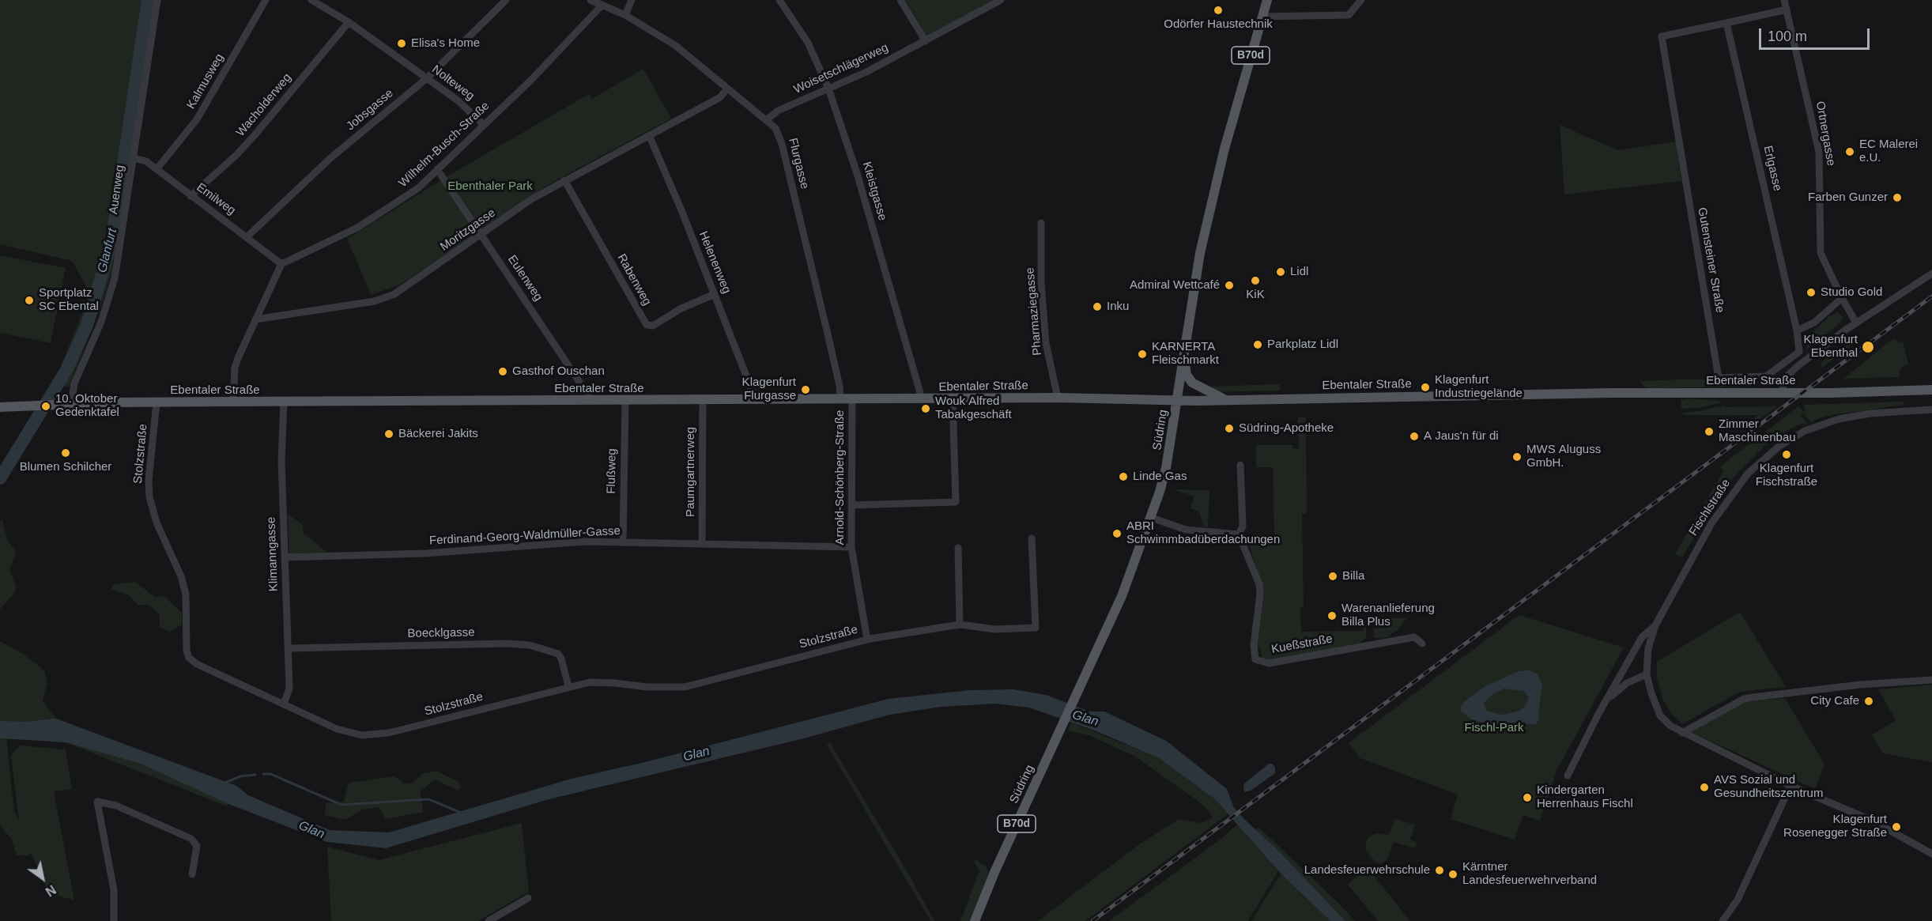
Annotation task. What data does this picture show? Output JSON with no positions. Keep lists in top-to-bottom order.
{
  "streets": {
    "main road": ["B70d", "Ebentaler Straße", "Südring"],
    "street": [
      "Woisetschlägerweg",
      "Kalmusweg",
      "Nolteweg",
      "Wacholderweg",
      "Jobsgasse",
      "Ortnergasse",
      "Wilhelm-Busch-Straße",
      "Flurgasse",
      "Erlgasse",
      "Auenweg",
      "Kleistgasse",
      "Emilweg",
      "Moritzgasse",
      "Gutensteiner Straße",
      "Helenenweg",
      "Eulenweg",
      "Rabenweg",
      "Pharmaziegasse",
      "Stolzstraße",
      "Flußweg",
      "Paumgartnerweg",
      "Arnold-Schönberg-Straße",
      "Fischlstraße",
      "Ferdinand-Georg-Waldmüller-Gasse",
      "Klimanngasse",
      "Boecklgasse",
      "Kueßstraße"
    ]
  },
  "crossings": [
    ["Woisetschlägerweg", "Flurgasse"],
    ["Woisetschlägerweg", "Kleistgasse"],
    ["Kalmusweg", "Emilweg"],
    ["Nolteweg", "Wacholderweg"],
    ["Nolteweg", "Jobsgasse"],
    ["Nolteweg", "Wilhelm-Busch-Straße"],
    ["Wacholderweg", "Emilweg"],
    ["Jobsgasse", "Emilweg"],
    ["Wilhelm-Busch-Straße", "Flurgasse"],
    ["Wilhelm-Busch-Straße", "Emilweg"],
    ["Wilhelm-Busch-Straße", "Eulenweg"],
    ["Flurgasse", "Moritzgasse"],
    ["Flurgasse", "Ebentaler Straße"],
    ["Erlgasse", "Gutensteiner Straße"],
    ["Auenweg", "Emilweg"],
    ["Auenweg", "Ebentaler Straße"],
    ["Kleistgasse", "Ebentaler Straße"],
    ["Moritzgasse", "Helenenweg"],
    ["Moritzgasse", "Eulenweg"],
    ["Moritzgasse", "Rabenweg"],
    ["Helenenweg", "Rabenweg"],
    ["Helenenweg", "Ebentaler Straße"],
    ["Eulenweg", "Ebentaler Straße"],
    ["Pharmaziegasse", "Ebentaler Straße"],
    ["Ebentaler Straße", "Südring"],
    ["Ebentaler Straße", "Stolzstraße"],
    ["Ebentaler Straße", "Flußweg"],
    ["Ebentaler Straße", "Paumgartnerweg"],
    ["Ebentaler Straße", "Arnold-Schönberg-Straße"],
    ["Ebentaler Straße", "Klimanngasse"],
    ["Stolzstraße", "Arnold-Schönberg-Straße"],
    ["Stolzstraße", "Klimanngasse"],
    ["Stolzstraße", "Boecklgasse"],
    ["Flußweg", "Ferdinand-Georg-Waldmüller-Gasse"],
    ["Paumgartnerweg", "Ferdinand-Georg-Waldmüller-Gasse"],
    ["Arnold-Schönberg-Straße", "Ferdinand-Georg-Waldmüller-Gasse"],
    ["Ferdinand-Georg-Waldmüller-Gasse", "Klimanngasse"],
    ["Klimanngasse", "Boecklgasse"]
  ],
  "water": ["Glanfurt", "Glan"],
  "parks": ["Ebenthaler Park", "Fischl-Park"],
  "places": [
    "Odörfer Haustechnik",
    "Elisa's Home",
    "EC Malerei e.U.",
    "Farben Gunzer",
    "Lidl",
    "KiK",
    "Admiral Wettcafé",
    "Studio Gold",
    "Sportplatz SC Ebental",
    "Inku",
    "Parkplatz Lidl",
    "Klagenfurt Ebenthal",
    "KARNERTA Fleischmarkt",
    "Gasthof Ouschan",
    "Klagenfurt Industriegelände",
    "Klagenfurt Flurgasse",
    "10. Oktober Gedenktafel",
    "Wouk Alfred Tabakgeschäft",
    "Südring-Apotheke",
    "Zimmer Maschinenbau",
    "Bäckerei Jakits",
    "A Jaus'n für di",
    "Blumen Schilcher",
    "Klagenfurt Fischstraße",
    "MWS Aluguss GmbH.",
    "Linde Gas",
    "ABRI Schwimmbadüberdachungen",
    "Billa",
    "Warenanlieferung Billa Plus",
    "City Cafe",
    "AVS Sozial und Gesundheitszentrum",
    "Kindergarten Herrenhaus Fischl",
    "Klagenfurt Rosenegger Straße",
    "Landesfeuerwehrschule",
    "Kärntner Landesfeuerwehrverband"
  ],
  "scale_bar": "100 m",
  "north": "bottom right"
}
